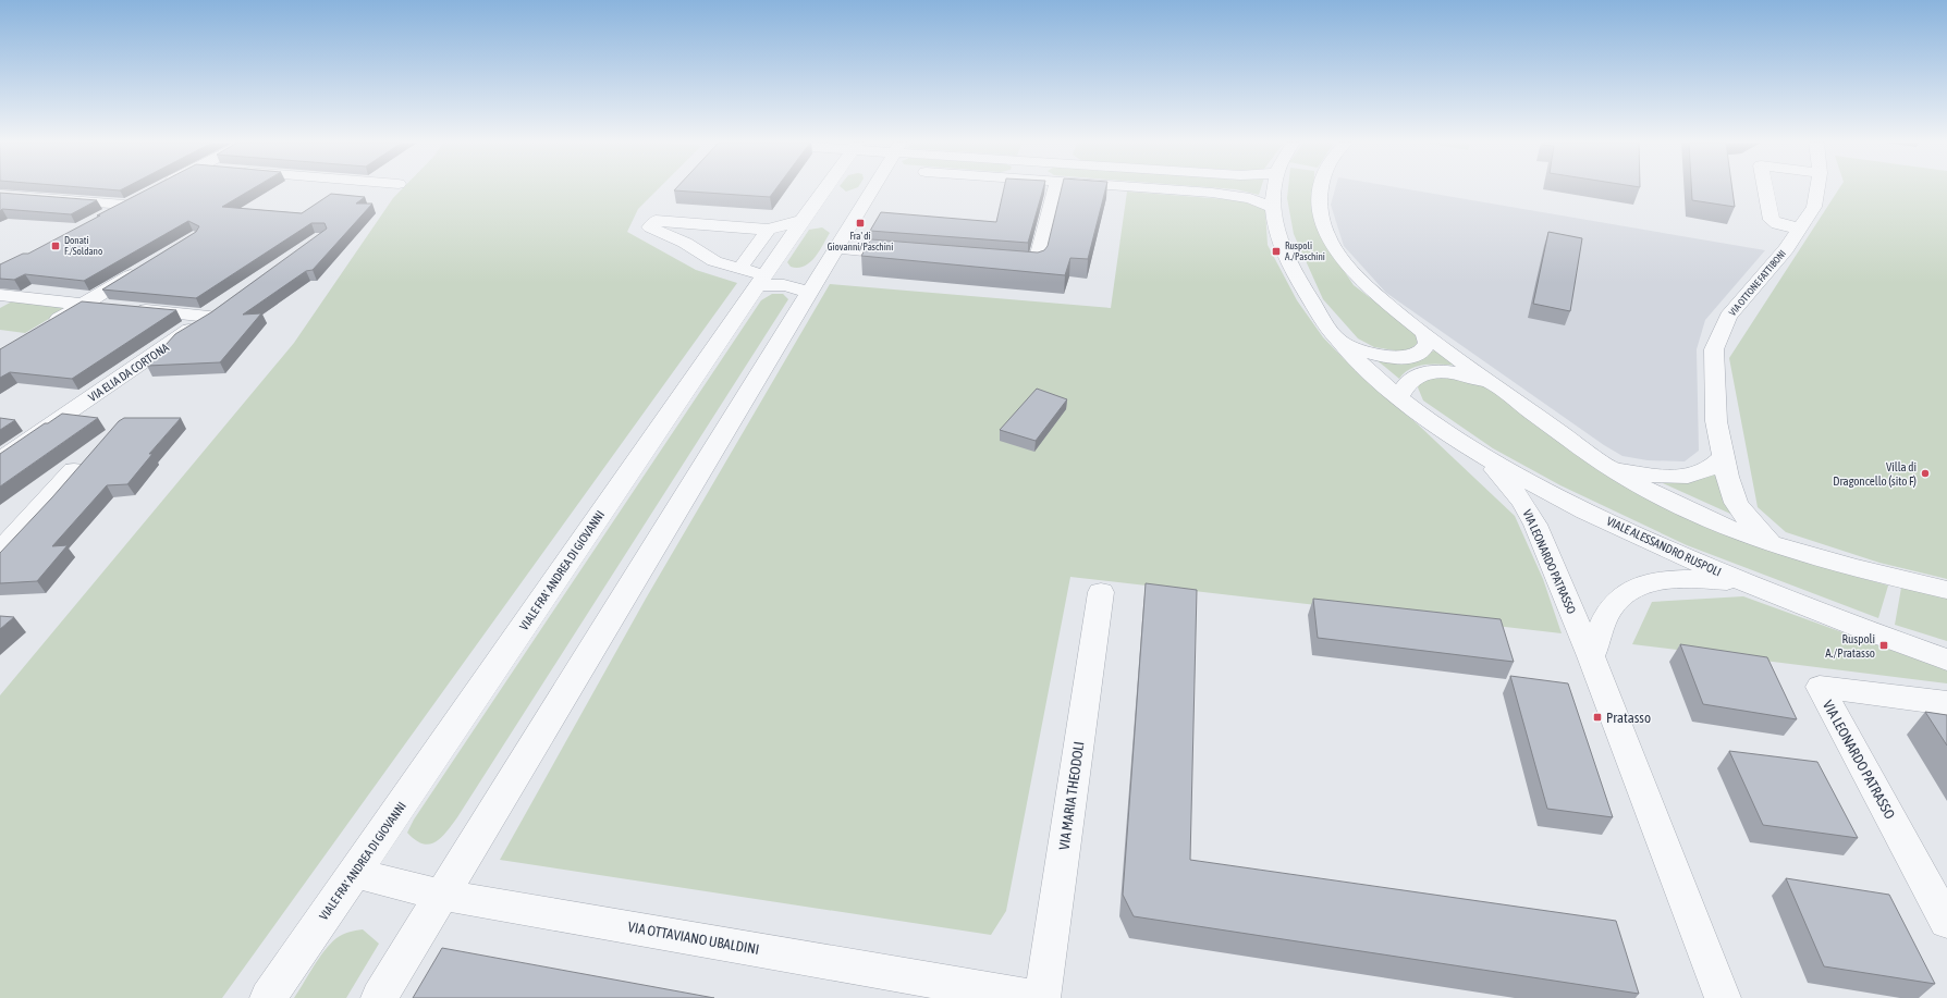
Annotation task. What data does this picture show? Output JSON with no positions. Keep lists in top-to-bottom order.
{
  "streets": {
    "street": [
      "VIA OTTONE FATTIBONI",
      "VIA ELIA DA CORTONA",
      "VIALE ALESSANDRO RUSPOLI",
      "VIA LEONARDO PATRASSO",
      "VIALE FRA' ANDREA DI GIOVANNI",
      "VIA MARIA THEODOLI",
      "VIA OTTAVIANO UBALDINI"
    ]
  },
  "crossings": [
    ["VIALE ALESSANDRO RUSPOLI", "VIA LEONARDO PATRASSO"],
    ["VIALE FRA' ANDREA DI GIOVANNI", "VIA OTTAVIANO UBALDINI"]
  ],
  "places": {
    "transit": [
      "Fra' di Giovanni/Paschini",
      "Donati F./Soldano",
      "Ruspoli A./Paschini",
      "Ruspoli A./Pratasso",
      "Pratasso"
    ],
    "other": ["Villa di Dragoncello (sito F)"]
  }
}
